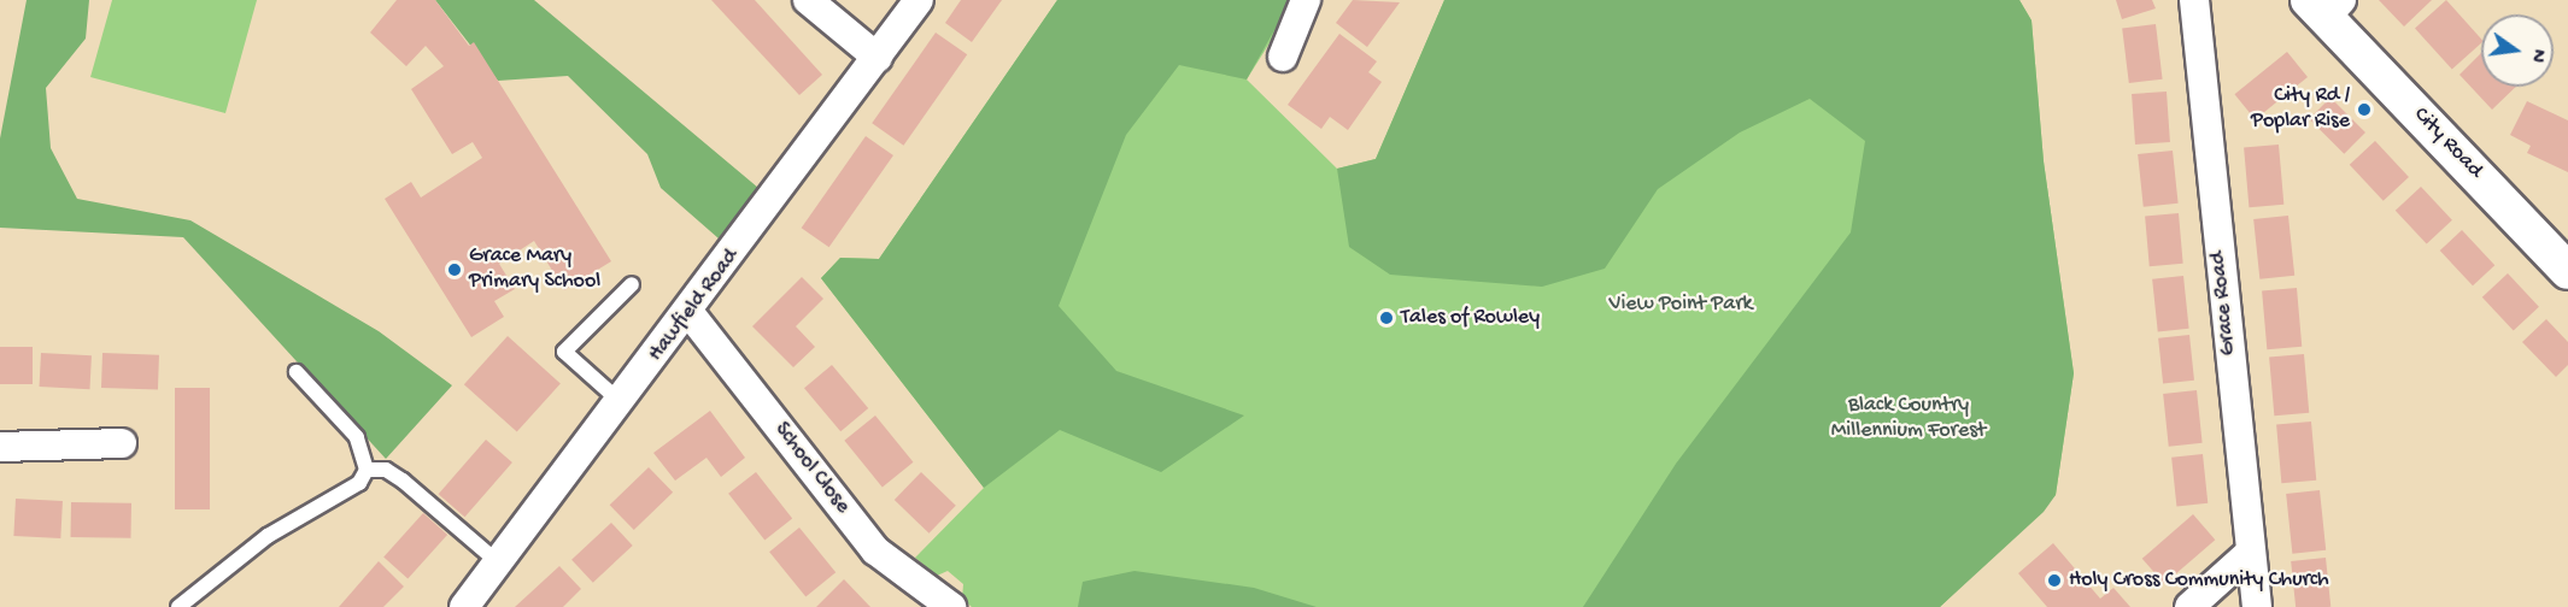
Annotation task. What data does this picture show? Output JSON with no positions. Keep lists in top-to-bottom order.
{
  "streets": {
    "street": [
      "City Road",
      "Grace Road",
      "Hawfield Road",
      "School Close"
    ]
  },
  "crossings": [
    ["Hawfield Road", "School Close"]
  ],
  "parks": ["View Point Park", "Black Country Millennium Forest"],
  "places": [
    "City Rd / Poplar Rise",
    "Grace Mary Primary School",
    "Tales of Rowley",
    "Holy Cross Community Church"
  ],
  "north": "right"
}
